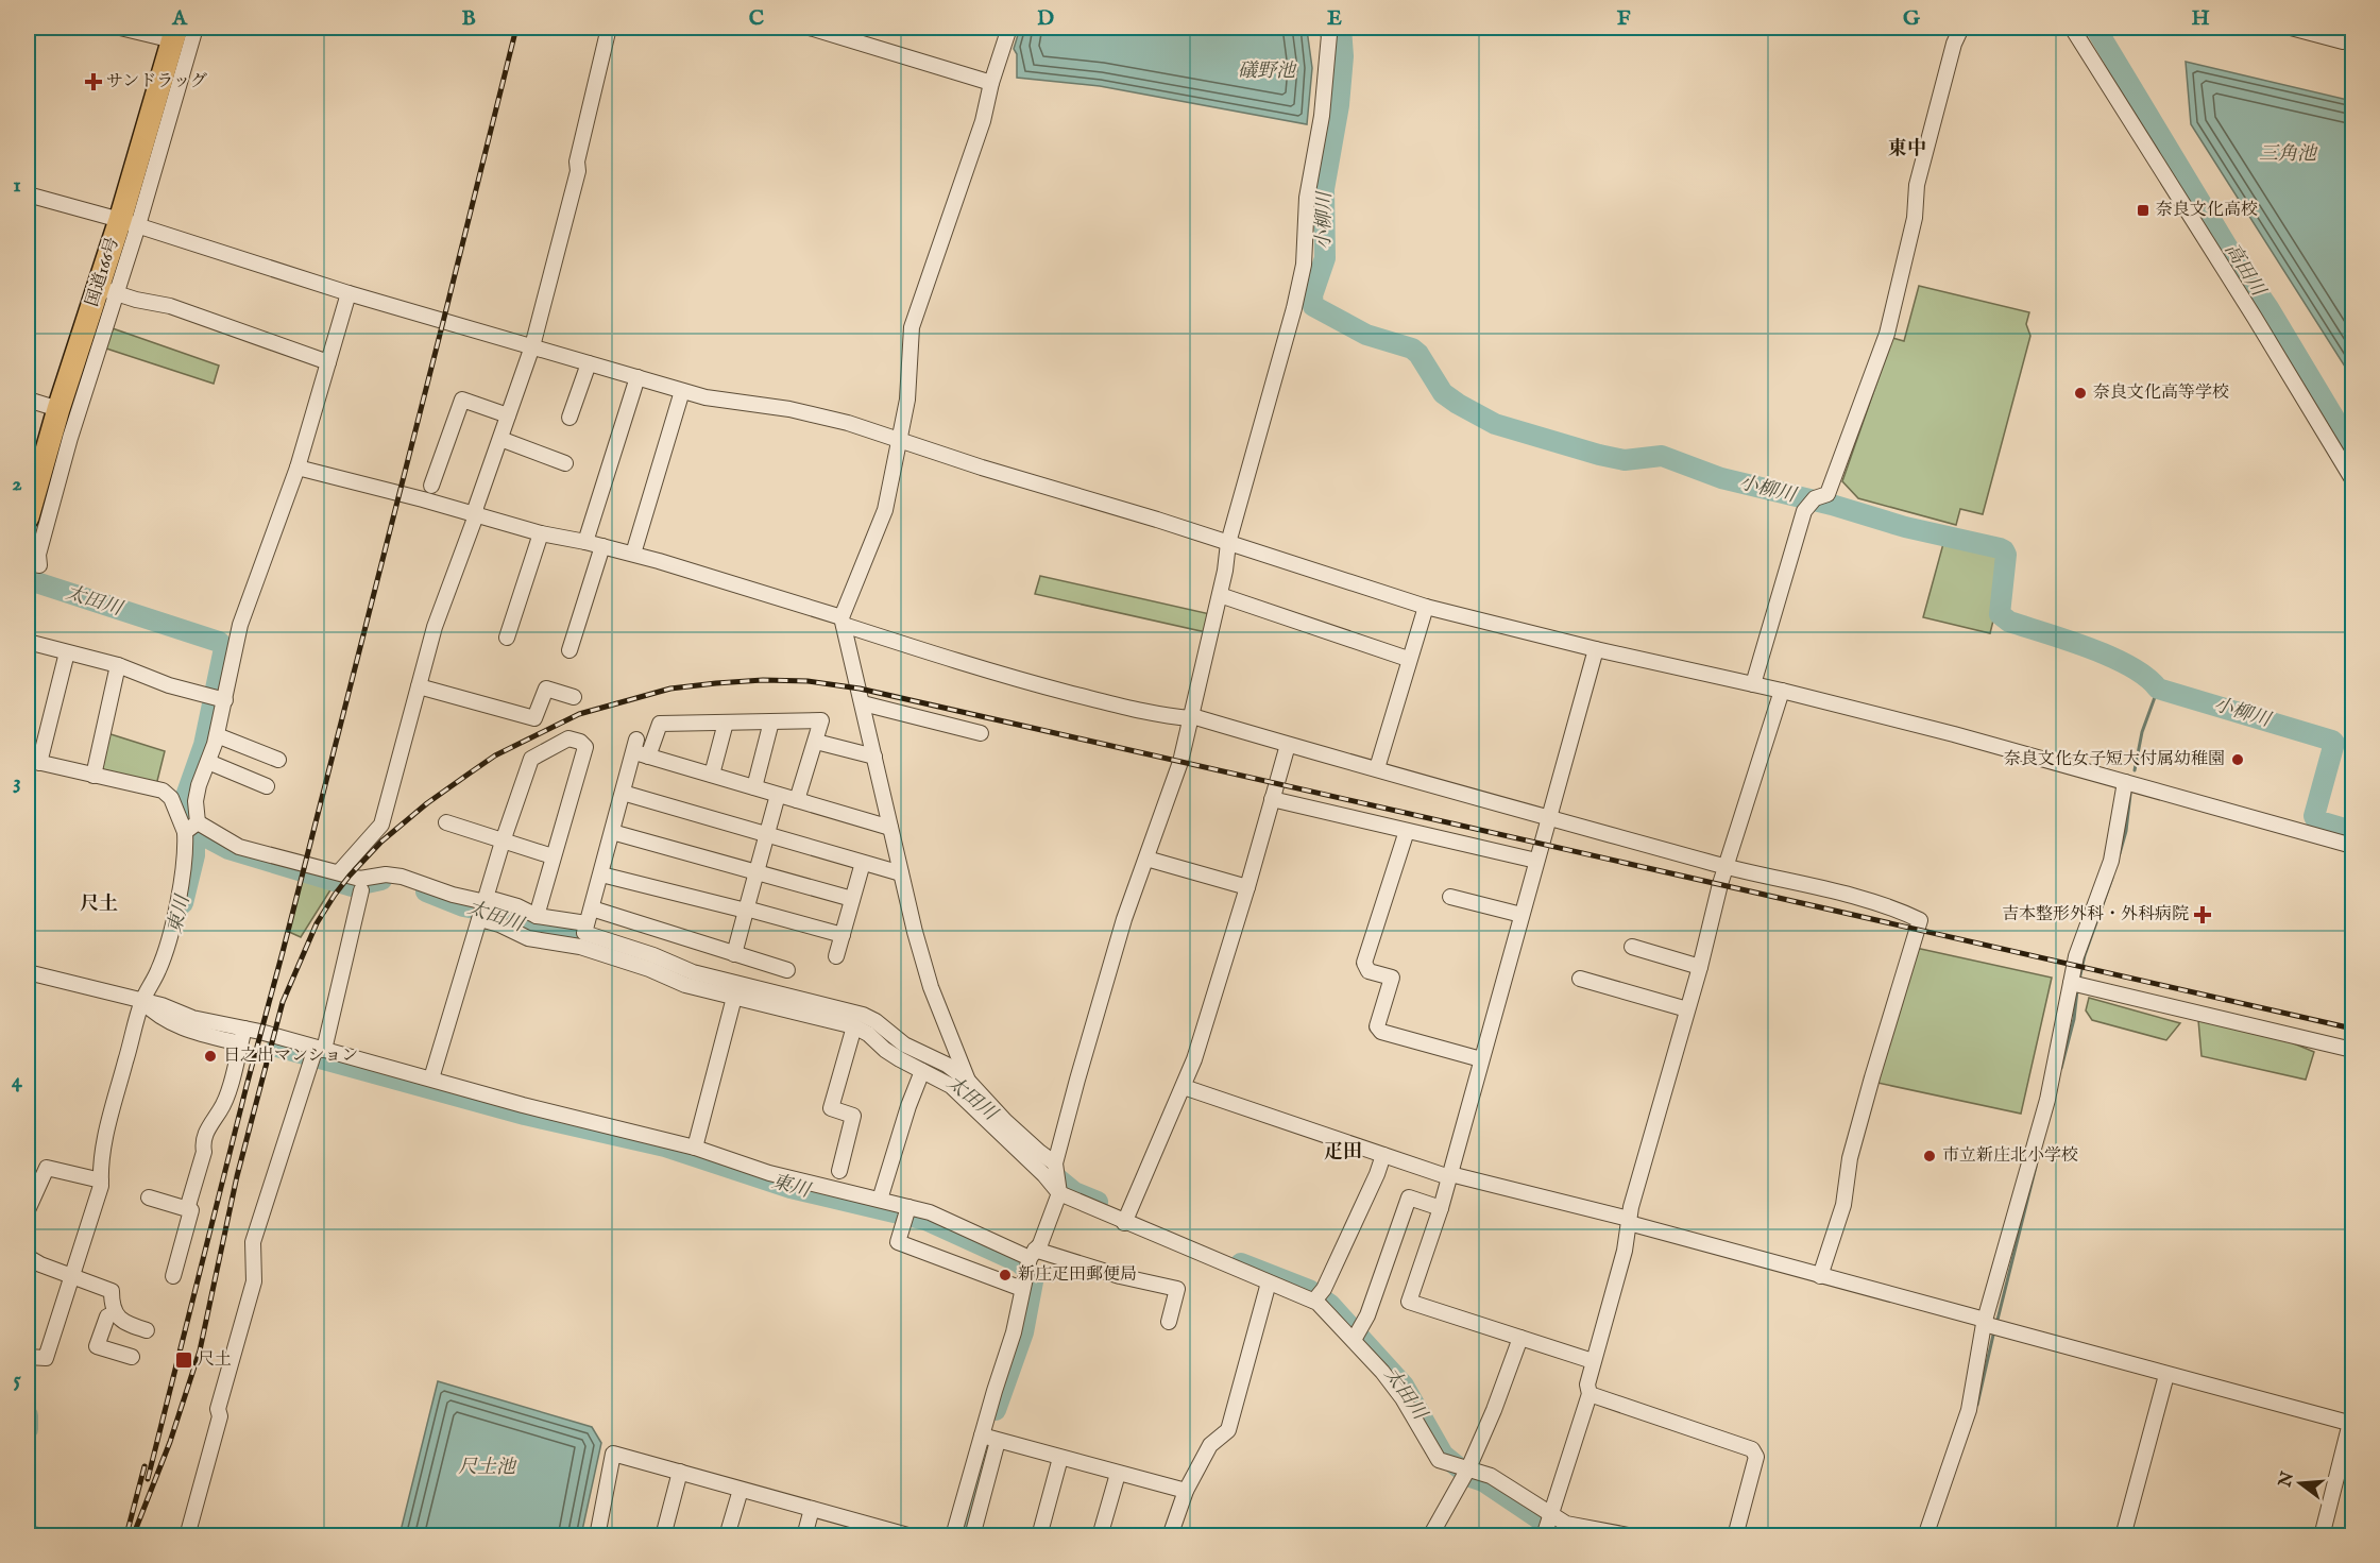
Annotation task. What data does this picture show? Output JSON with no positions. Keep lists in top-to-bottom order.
{
  "streets": {
    "highway": ["国道166号"]
  },
  "districts": ["東中", "尺土", "疋田"],
  "water": [
    "礒野池",
    "三角池",
    "小柳川",
    "高田川",
    "太田川",
    "東川",
    "尺土池"
  ],
  "places": {
    "health": ["サンドラッグ", "吉本整形外科・外科病院"],
    "transit": ["奈良文化高校", "尺土"],
    "other": [
      "奈良文化高等学校",
      "奈良文化女子短大付属幼稚園",
      "日之出マンション",
      "市立新庄北小学校",
      "新庄疋田郵便局"
    ]
  },
  "north": "left",
  "grid": {
    "columns": [
      "A",
      "B",
      "C",
      "D",
      "E",
      "F",
      "G",
      "H"
    ],
    "rows": [
      "1",
      "2",
      "3",
      "4",
      "5"
    ]
  }
}
